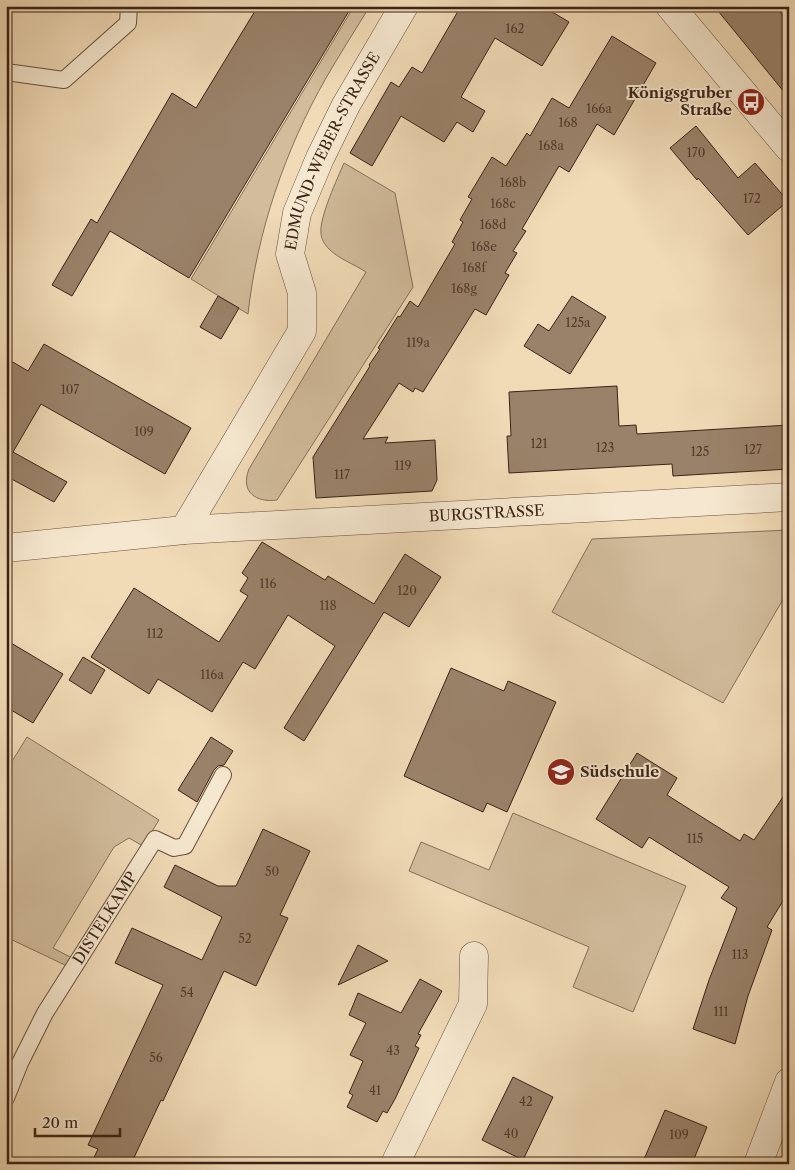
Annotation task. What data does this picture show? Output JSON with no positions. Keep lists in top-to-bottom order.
{
  "streets": {
    "street": ["EDMUND-WEBER-STRASSE", "BURGSTRASSE"],
    "lane": ["DISTELKAMP"]
  },
  "crossings": [
    ["EDMUND-WEBER-STRASSE", "BURGSTRASSE"]
  ],
  "places": {
    "bus stop": ["Königsgruber Straße"],
    "school or university": ["Südschule"]
  },
  "house_numbers": [
    "162",
    "166a",
    "168",
    "168a",
    "170",
    "168b",
    "172",
    "168c",
    "168d",
    "168e",
    "168f",
    "168g",
    "125a",
    "119a",
    "107",
    "109",
    "121",
    "123",
    "127",
    "125",
    "119",
    "117",
    "116",
    "120",
    "118",
    "112",
    "116a",
    "115",
    "50",
    "52",
    "113",
    "54",
    "111",
    "43",
    "56",
    "41",
    "42",
    "40",
    "109"
  ],
  "scale_bar": "20 m"
}
